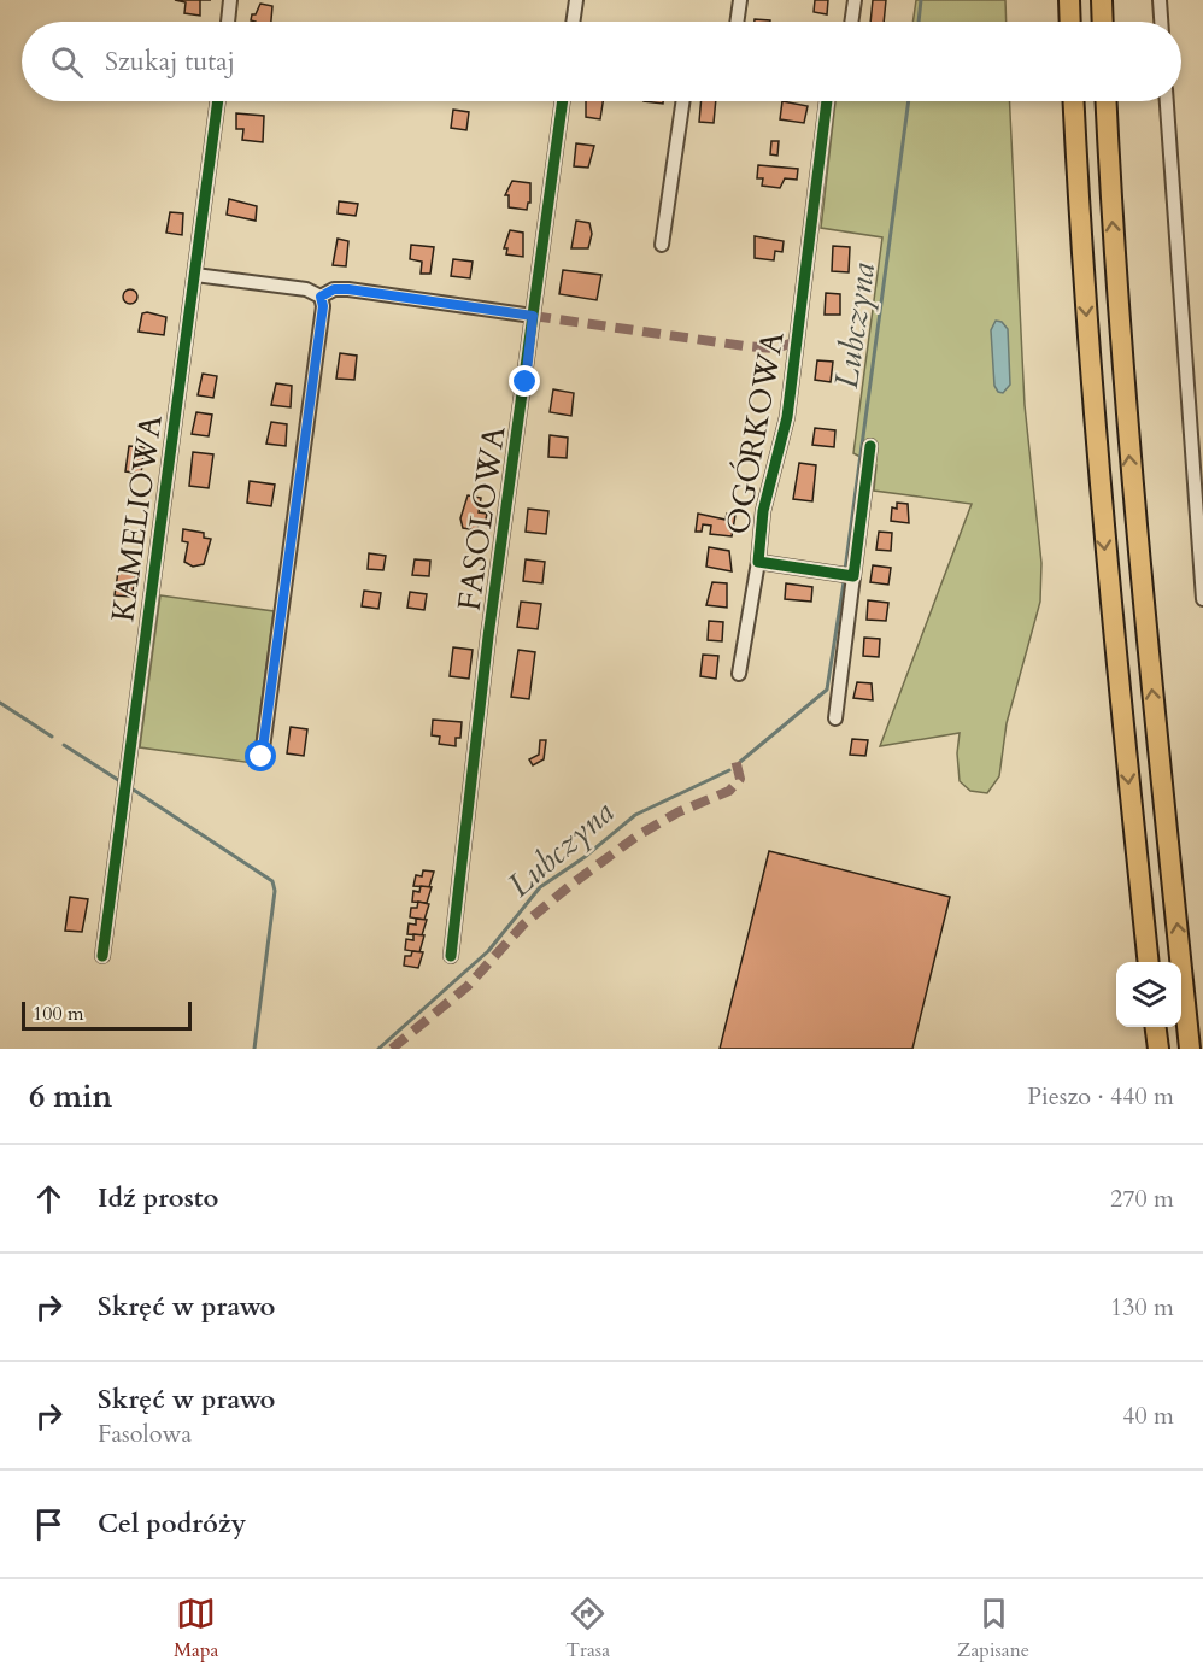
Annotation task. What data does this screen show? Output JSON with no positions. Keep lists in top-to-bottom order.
{
  "streets": {
    "street": ["OGÓRKOWA", "KAMELIOWA", "FASOLOWA"]
  },
  "water": ["Lubczyna"],
  "scale_bar": "100 m",
  "page": {
    "search": "Szukaj tutaj",
    "scale": "100 m",
    "heading": ["6 min", "Pieszo · 440 m"],
    "list": [
      ["Idź prosto", "270 m"],
      ["Skręć w prawo", "130 m"],
      ["Skręć w prawo", "Fasolowa", "40 m"],
      "Cel podróży"
    ],
    "nav": ["Mapa", "Trasa", "Zapisane"]
  }
}
